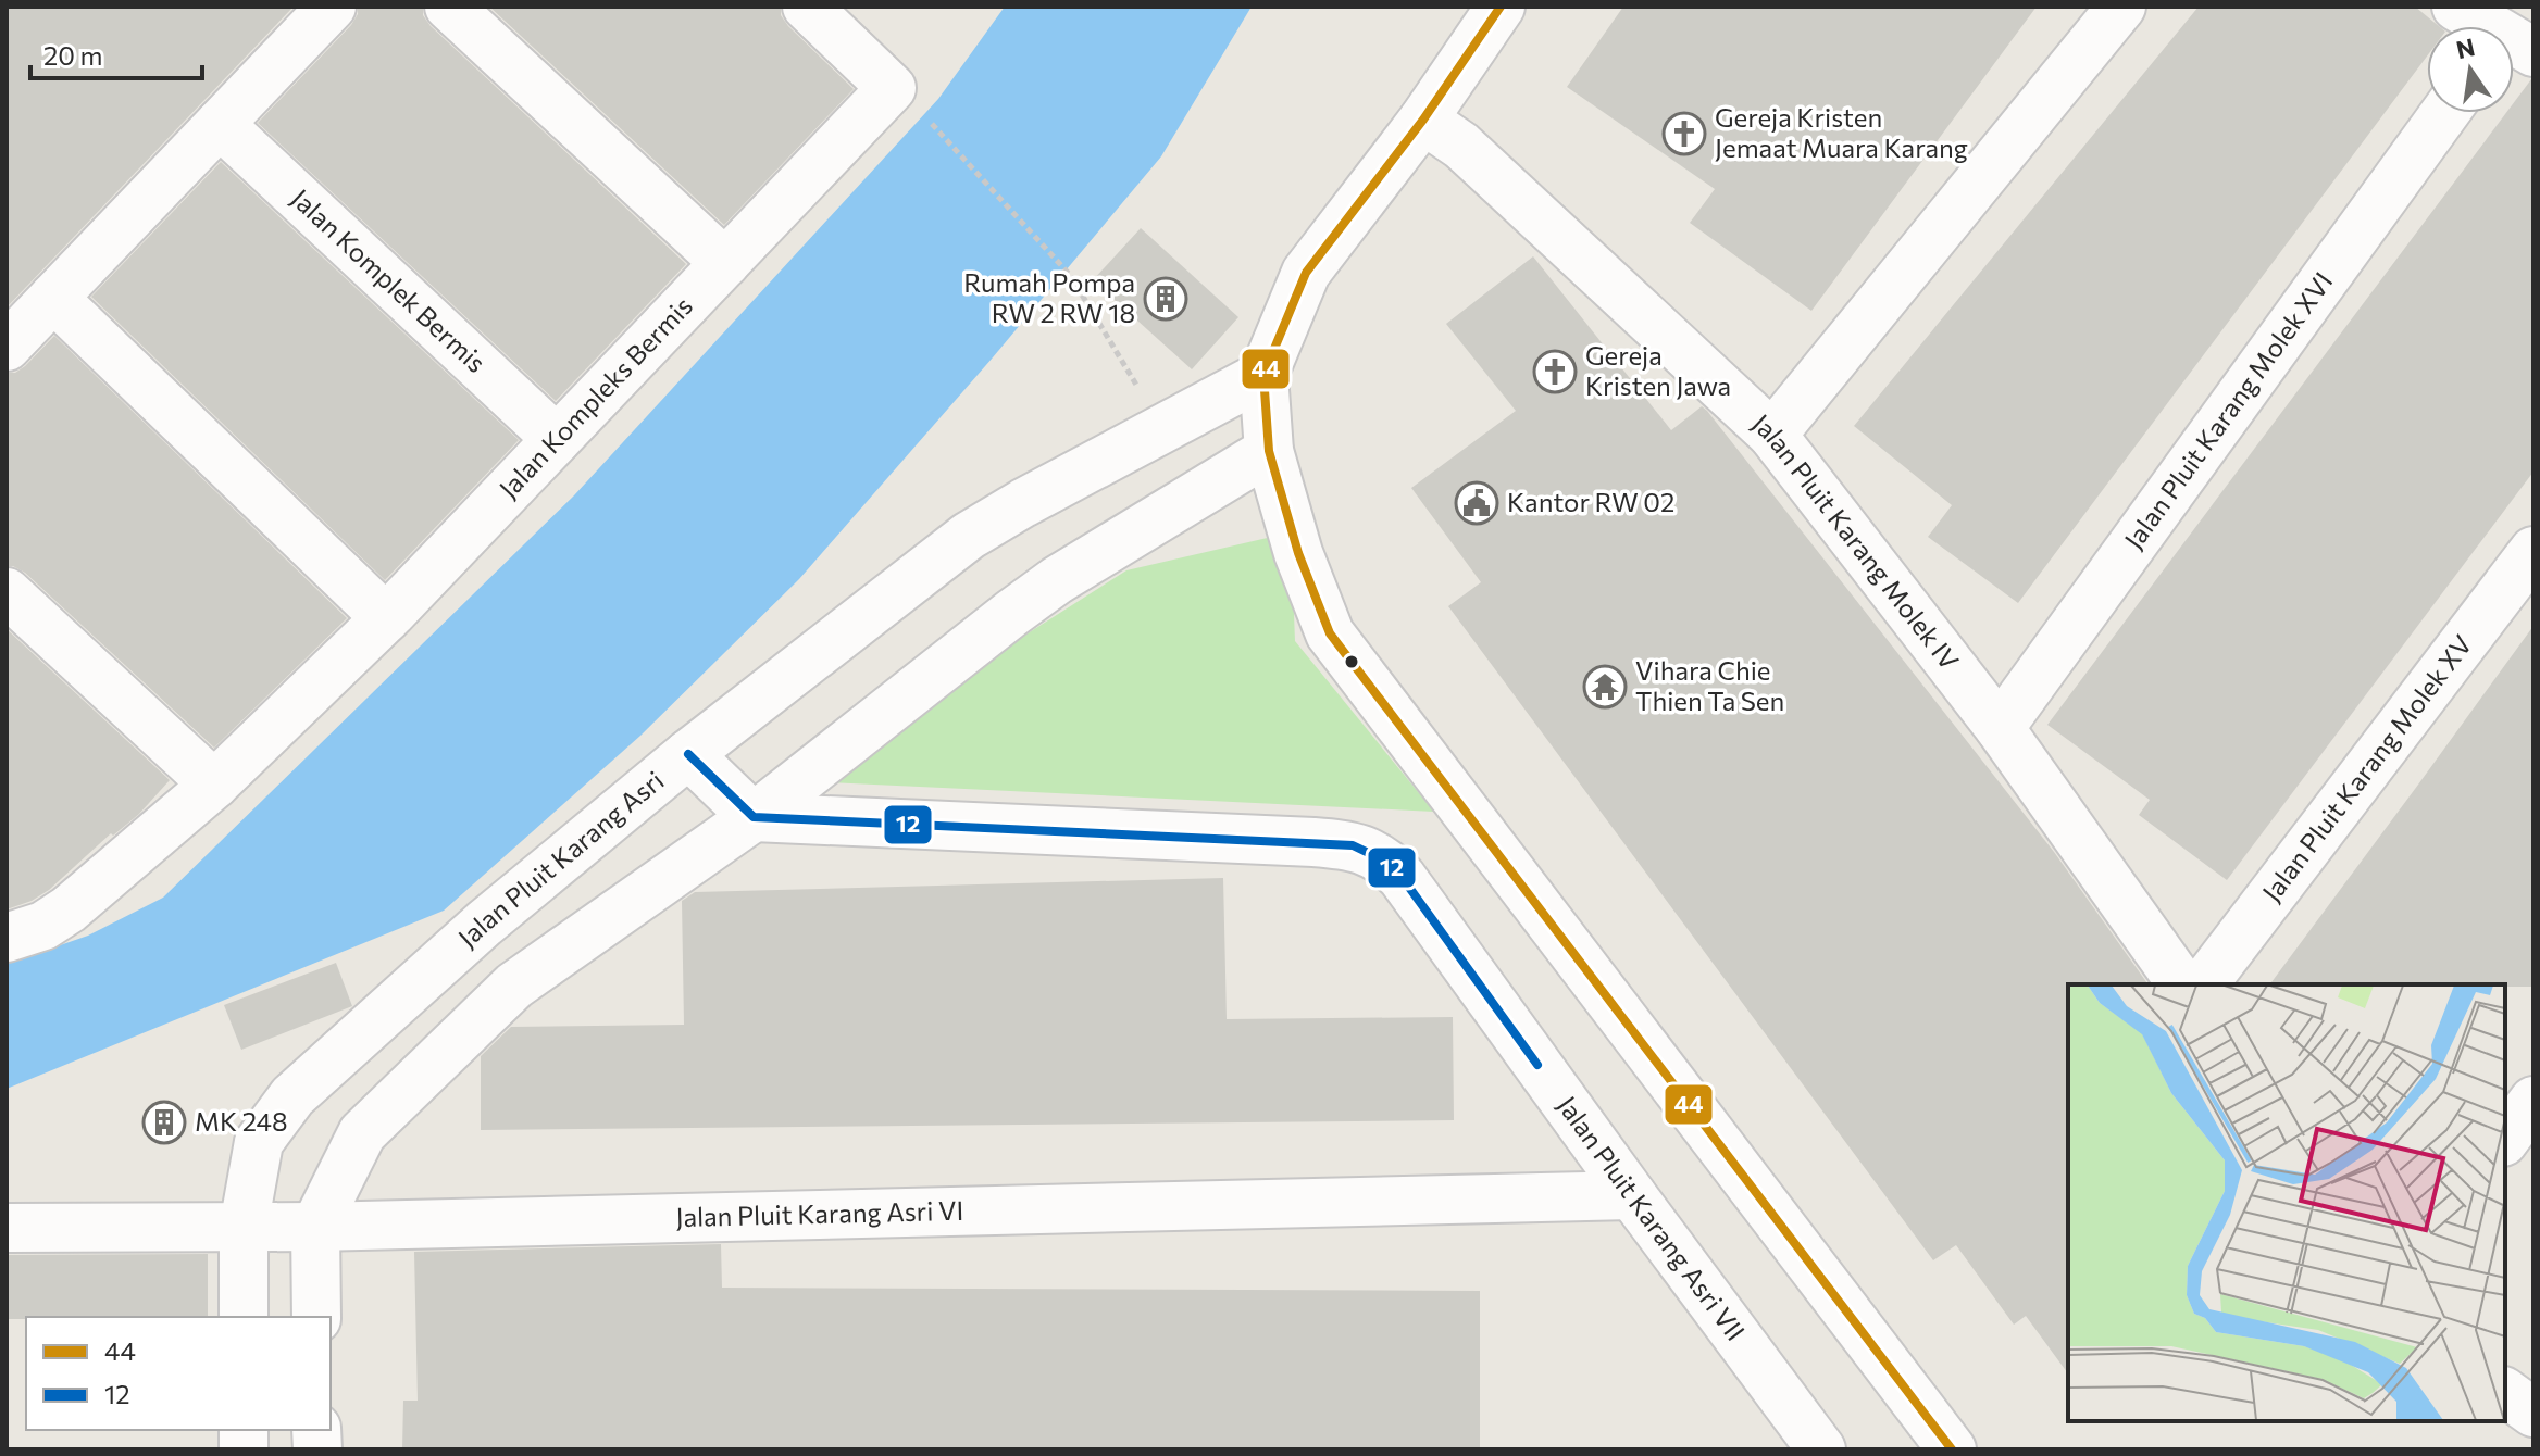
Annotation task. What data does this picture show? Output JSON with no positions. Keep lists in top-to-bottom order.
{
  "streets": {
    "street": [
      "Jalan Komplek Bermis",
      "Jalan Kompleks Bermis",
      "Jalan Pluit Karang Molek XVI",
      "Jalan Pluit Karang Molek IV",
      "Jalan Pluit Karang Molek XV",
      "Jalan Pluit Karang Asri",
      "Jalan Pluit Karang Asri VI",
      "Jalan Pluit Karang Asri VII"
    ]
  },
  "crossings": [
    ["Jalan Komplek Bermis", "Jalan Kompleks Bermis"],
    ["Jalan Pluit Karang Molek XVI", "Jalan Pluit Karang Molek IV"],
    ["Jalan Pluit Karang Asri", "Jalan Pluit Karang Asri VI"],
    ["Jalan Pluit Karang Asri VI", "Jalan Pluit Karang Asri VII"]
  ],
  "places": {
    "church": ["Gereja Kristen Jemaat Muara Karang", "Gereja Kristen Jawa"],
    "building": ["Rumah Pompa RW 2 RW 18", "MK 248"],
    "public building": ["Kantor RW 02"],
    "temple": ["Vihara Chie Thien Ta Sen"]
  },
  "lines": ["transit line 44", "transit line 12"],
  "legend": ["44", "12"],
  "scale_bar": "20 m",
  "north": "top"
}
